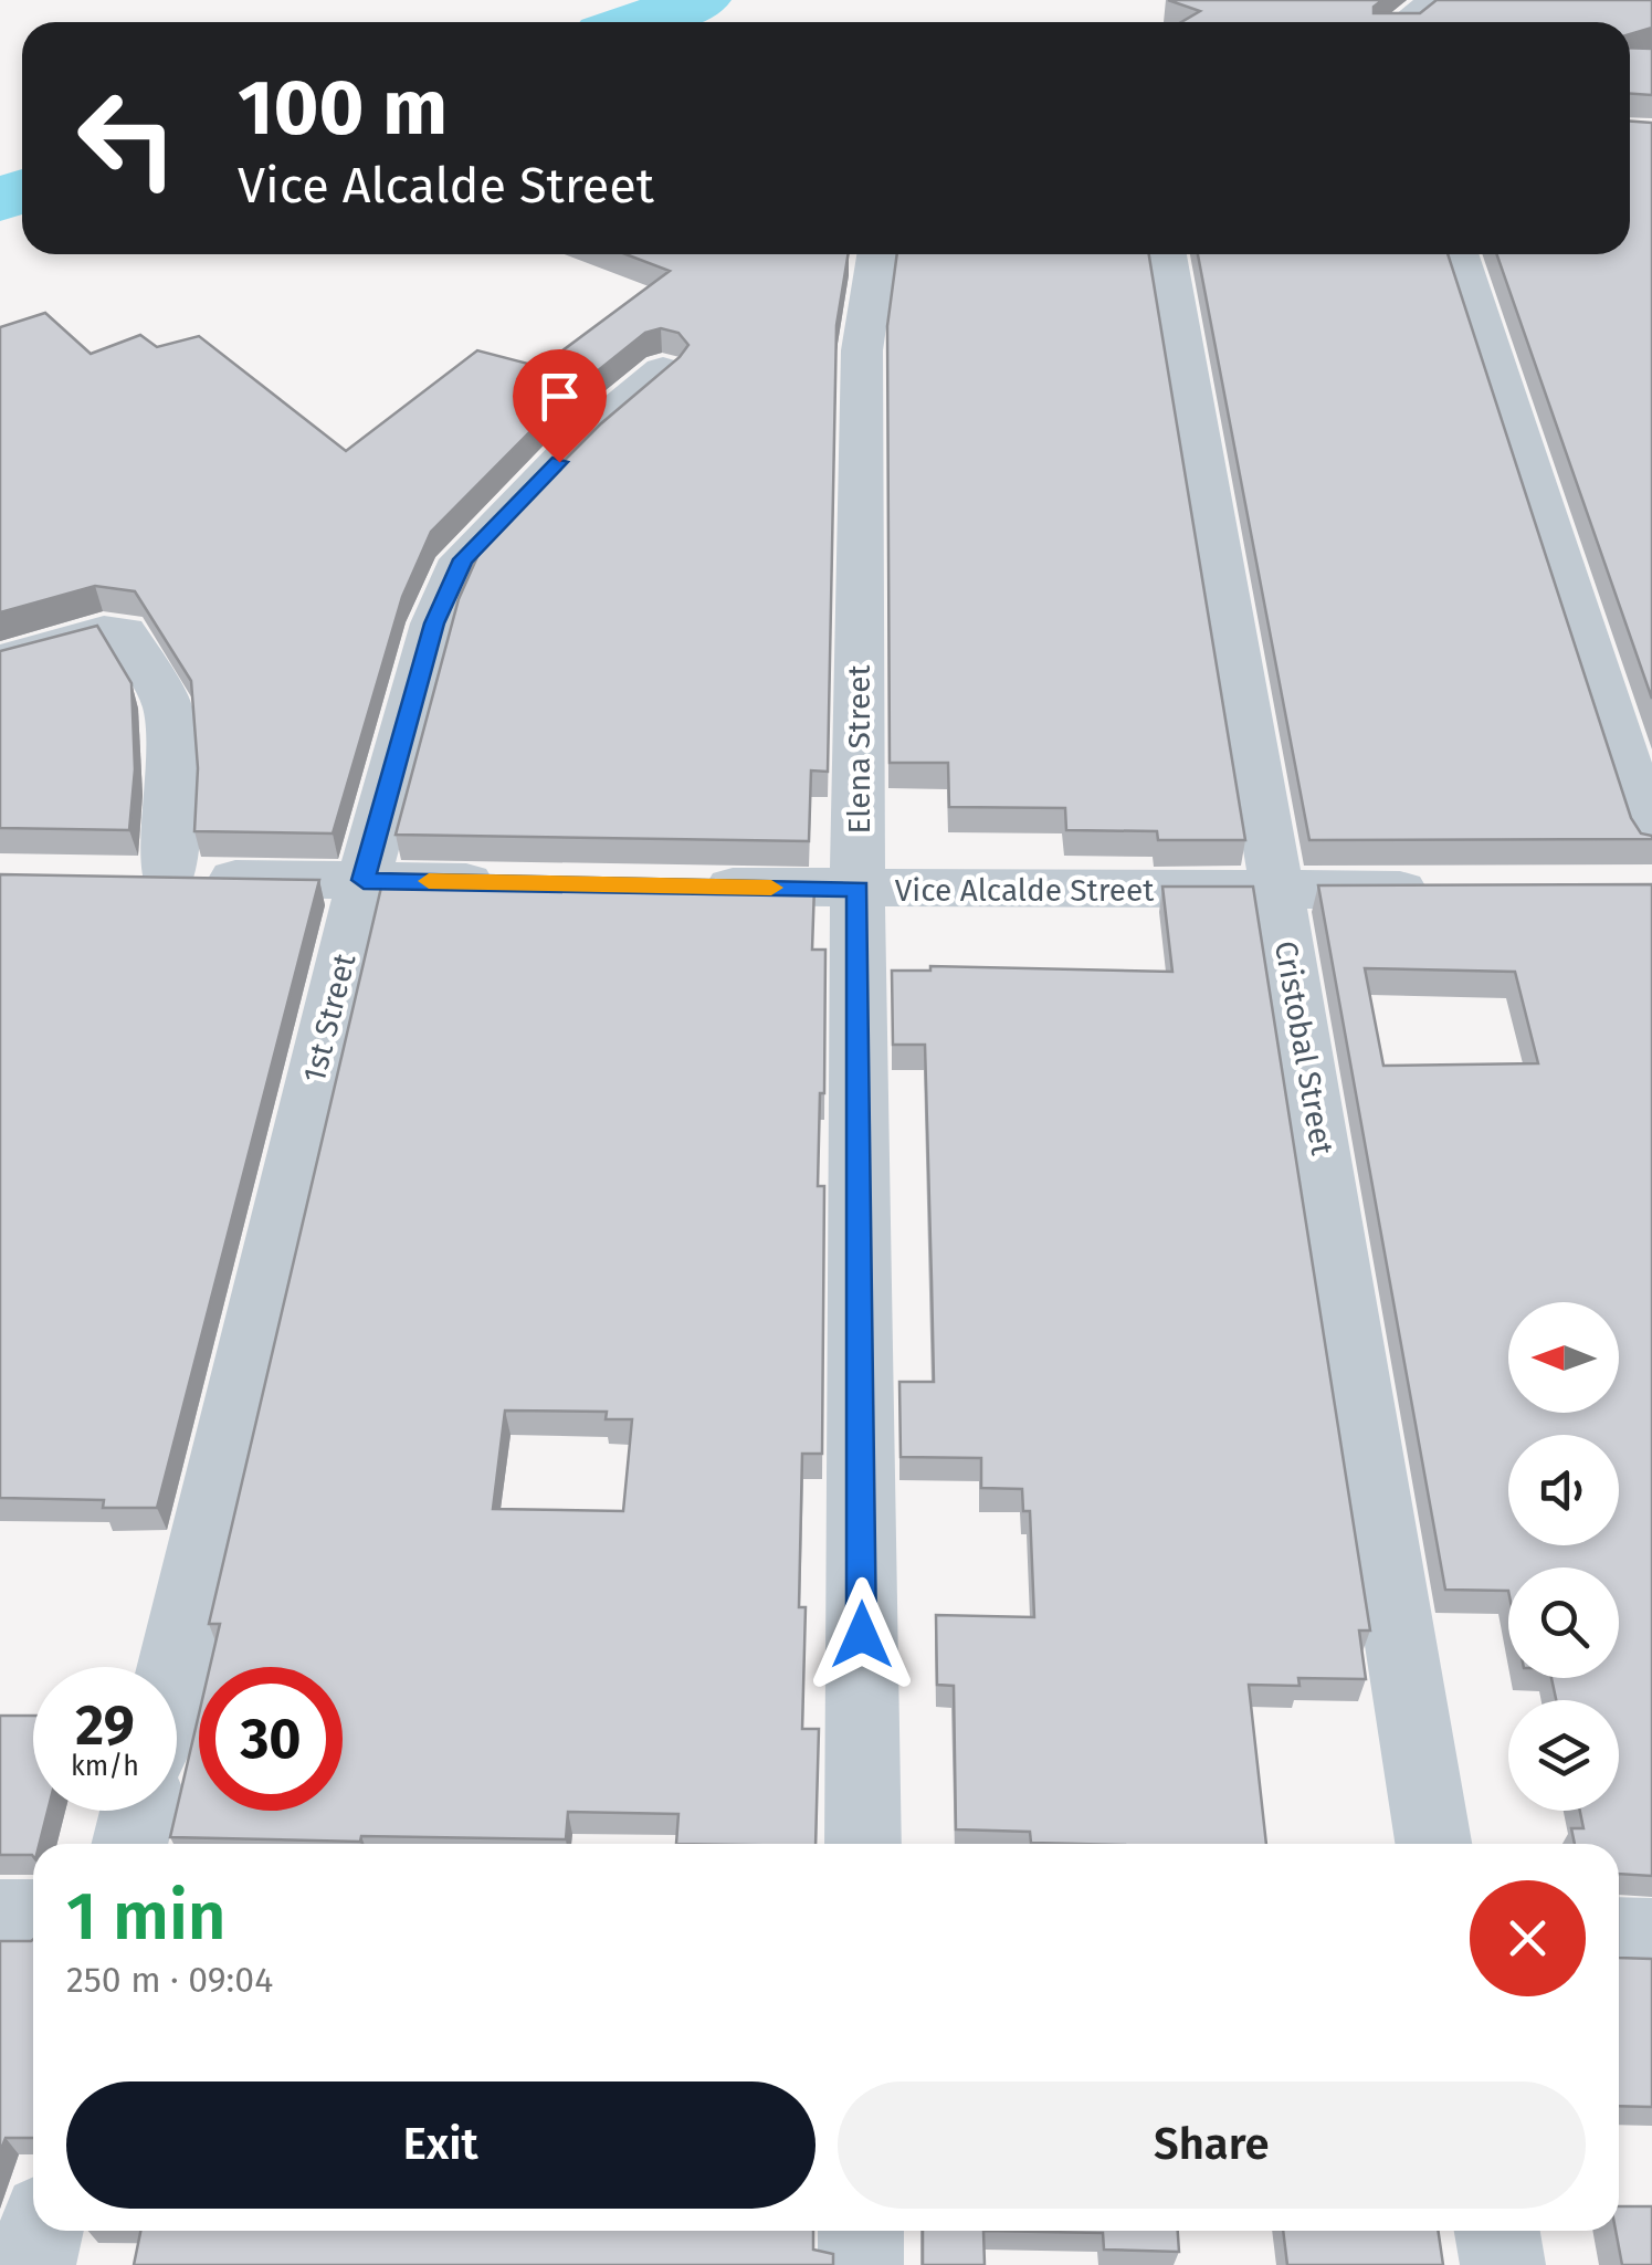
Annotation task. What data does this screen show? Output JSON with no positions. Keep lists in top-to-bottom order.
{
  "streets": {
    "street": [
      "Elena Street",
      "Vice Alcalde Street",
      "1st Street",
      "Cristobal Street"
    ]
  },
  "crossings": [
    ["Elena Street", "Vice Alcalde Street"],
    ["Vice Alcalde Street", "Cristobal Street"]
  ],
  "north": "left",
  "page": {
    "turn": ["100 m", "Vice Alcalde Street"],
    "speed": "29 km/h",
    "limit": "30",
    "heading": ["1 min", "250 m · 09:04"],
    "buttons": ["Exit", "Share"]
  }
}
